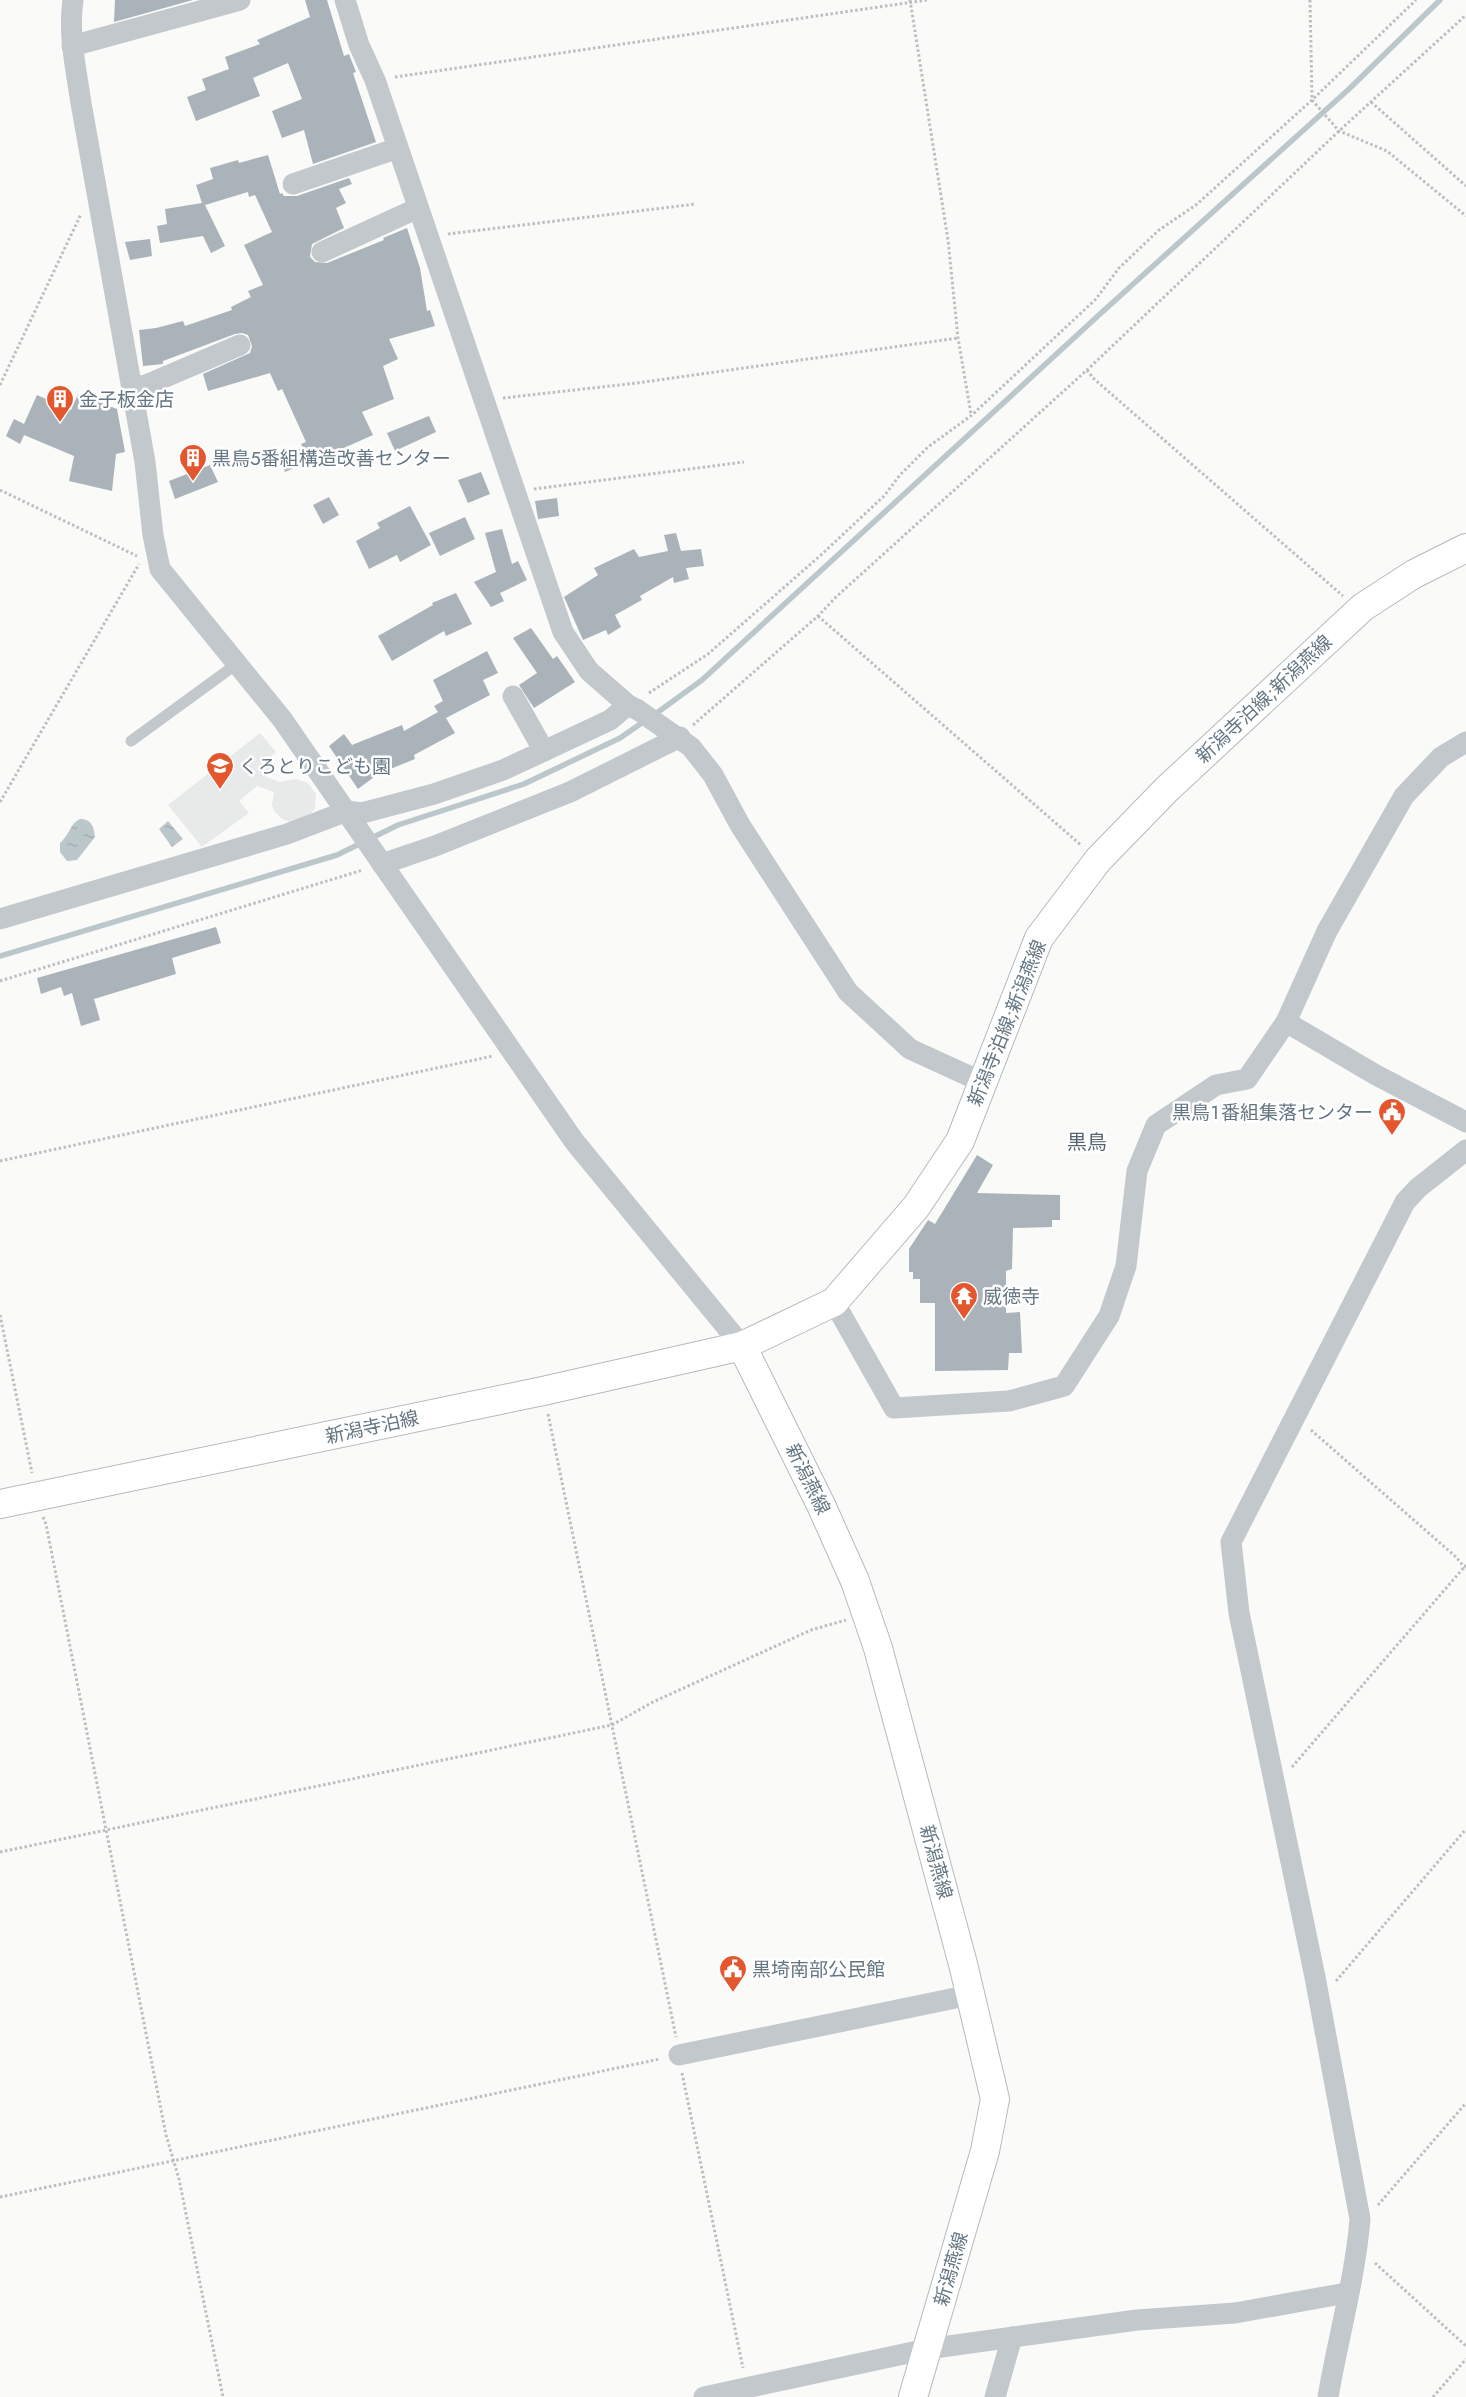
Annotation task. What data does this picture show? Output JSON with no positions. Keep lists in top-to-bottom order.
{
  "streets": {
    "main road": ["新潟寺泊線;新潟燕線", "新潟寺泊線", "新潟燕線"]
  },
  "crossings": [
    ["新潟寺泊線;新潟燕線", "新潟寺泊線"],
    ["新潟寺泊線;新潟燕線", "新潟燕線"],
    ["新潟寺泊線", "新潟燕線"]
  ],
  "districts": ["黒鳥"],
  "places": {
    "building": ["金子板金店", "黒鳥5番組構造改善センター"],
    "school or university": ["くろとりこども園"],
    "public building": ["黒鳥１番組集落センター", "黒埼南部公民館"],
    "temple": ["威徳寺"]
  }
}
